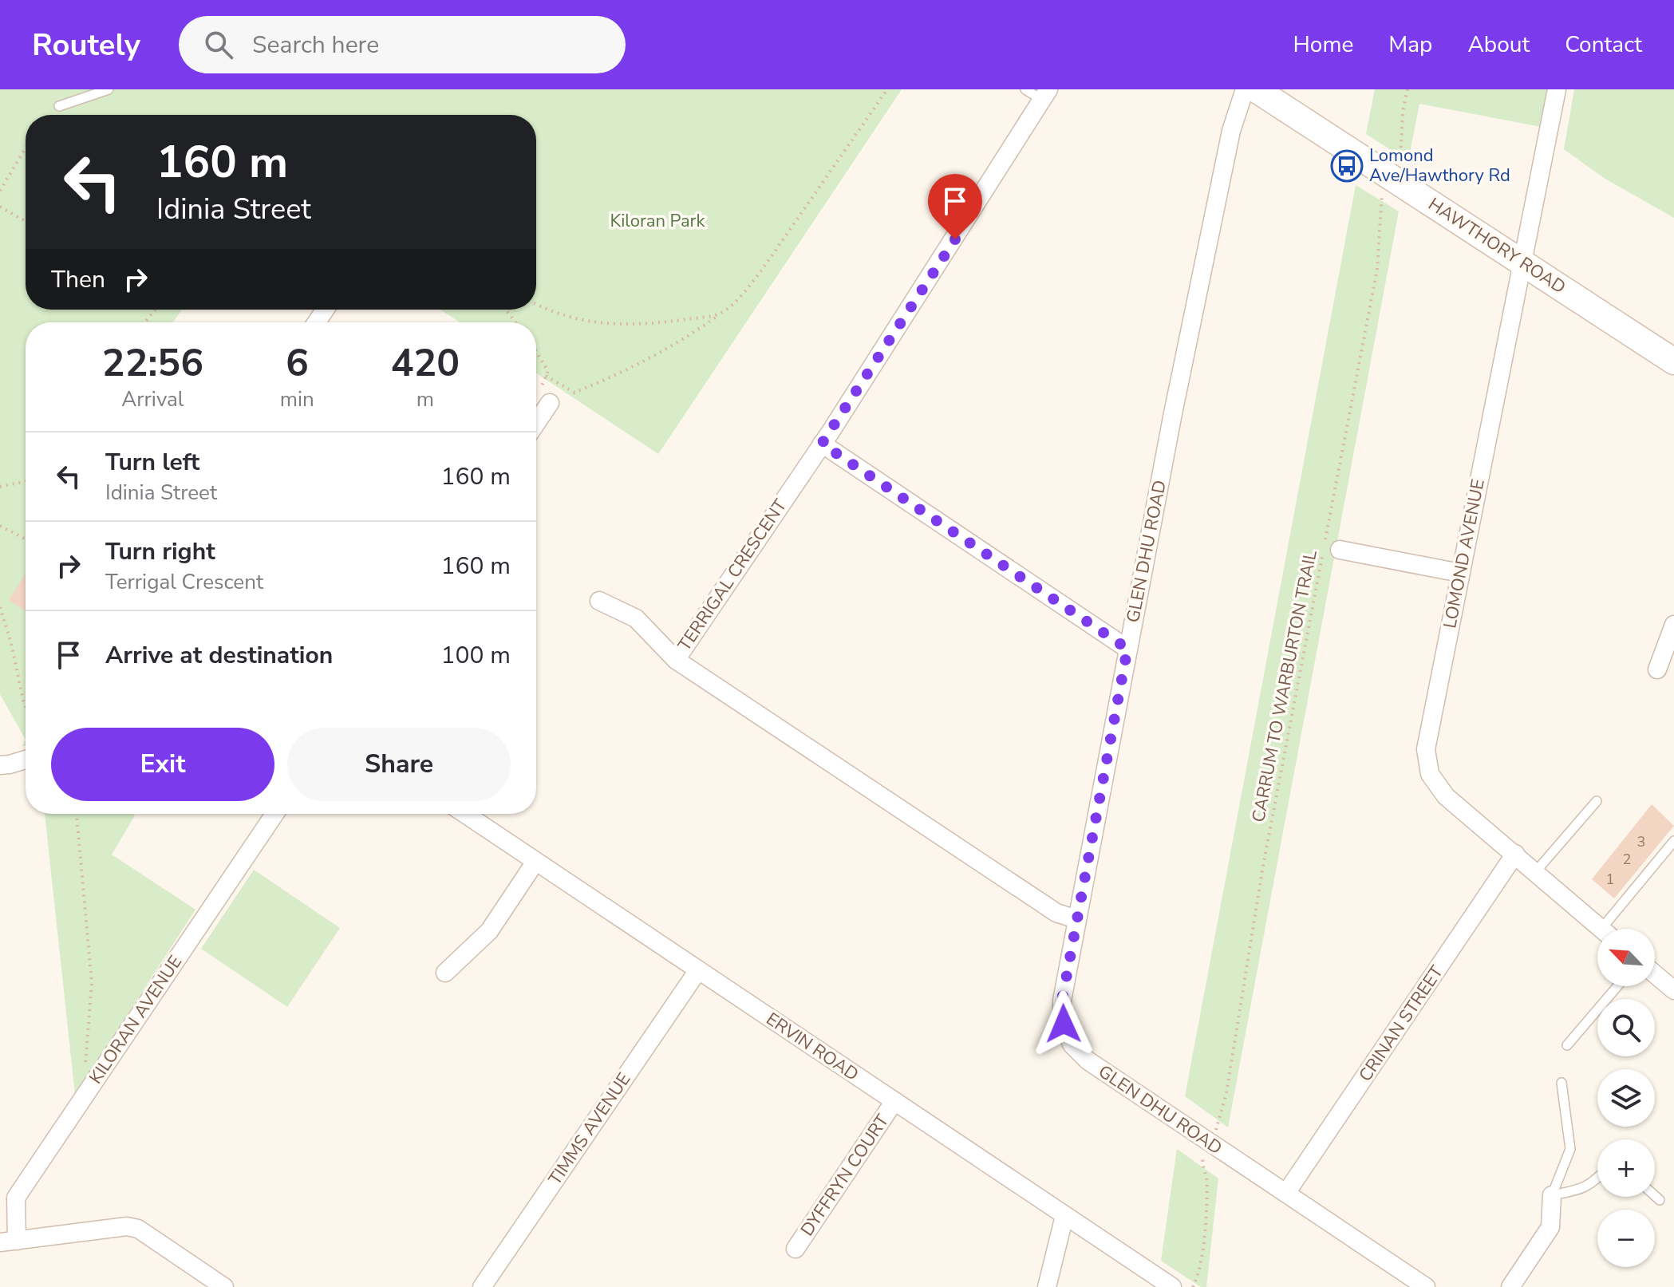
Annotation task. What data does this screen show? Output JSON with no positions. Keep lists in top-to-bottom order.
{
  "streets": {
    "main road": ["HAWTHORY ROAD"],
    "street": [
      "GLEN DHU ROAD",
      "LOMOND AVENUE",
      "TERRIGAL CRESCENT",
      "KILORAN AVENUE",
      "CRINAN STREET",
      "ERVIN ROAD",
      "TIMMS AVENUE",
      "DYFFRYN COURT"
    ],
    "path": ["CARRUM TO WARBURTON TRAIL"]
  },
  "crossings": [
    ["HAWTHORY ROAD", "LOMOND AVENUE"],
    ["GLEN DHU ROAD", "TERRIGAL CRESCENT"],
    ["GLEN DHU ROAD", "CARRUM TO WARBURTON TRAIL"],
    ["GLEN DHU ROAD", "CRINAN STREET"],
    ["LOMOND AVENUE", "CRINAN STREET"],
    ["ERVIN ROAD", "TIMMS AVENUE"],
    ["ERVIN ROAD", "DYFFRYN COURT"]
  ],
  "parks": ["Kiloran Park"],
  "places": {
    "bus stop": ["Lomond Ave/Hawthory Rd"]
  },
  "house_numbers": ["3", "2", "1"],
  "north": "top left",
  "page": {
    "header": "Routely",
    "search": "Search here",
    "nav": [
      "Home",
      "Map",
      "About",
      "Contact"
    ],
    "turn": ["160 m", "Idinia Street"],
    "then": "Then",
    "eta": [
      "22:56",
      "Arrival",
      "6",
      "min",
      "420",
      "m"
    ],
    "list": [
      {
        "name": "Turn left",
        "note": "Idinia Street",
        "value": "160 m"
      },
      {
        "name": "Turn right",
        "note": "Terrigal Crescent",
        "value": "160 m"
      },
      {
        "name": "Arrive at destination",
        "value": "100 m"
      }
    ],
    "buttons": ["Exit", "Share"],
    "map_buttons": ["+", "−"]
  }
}
